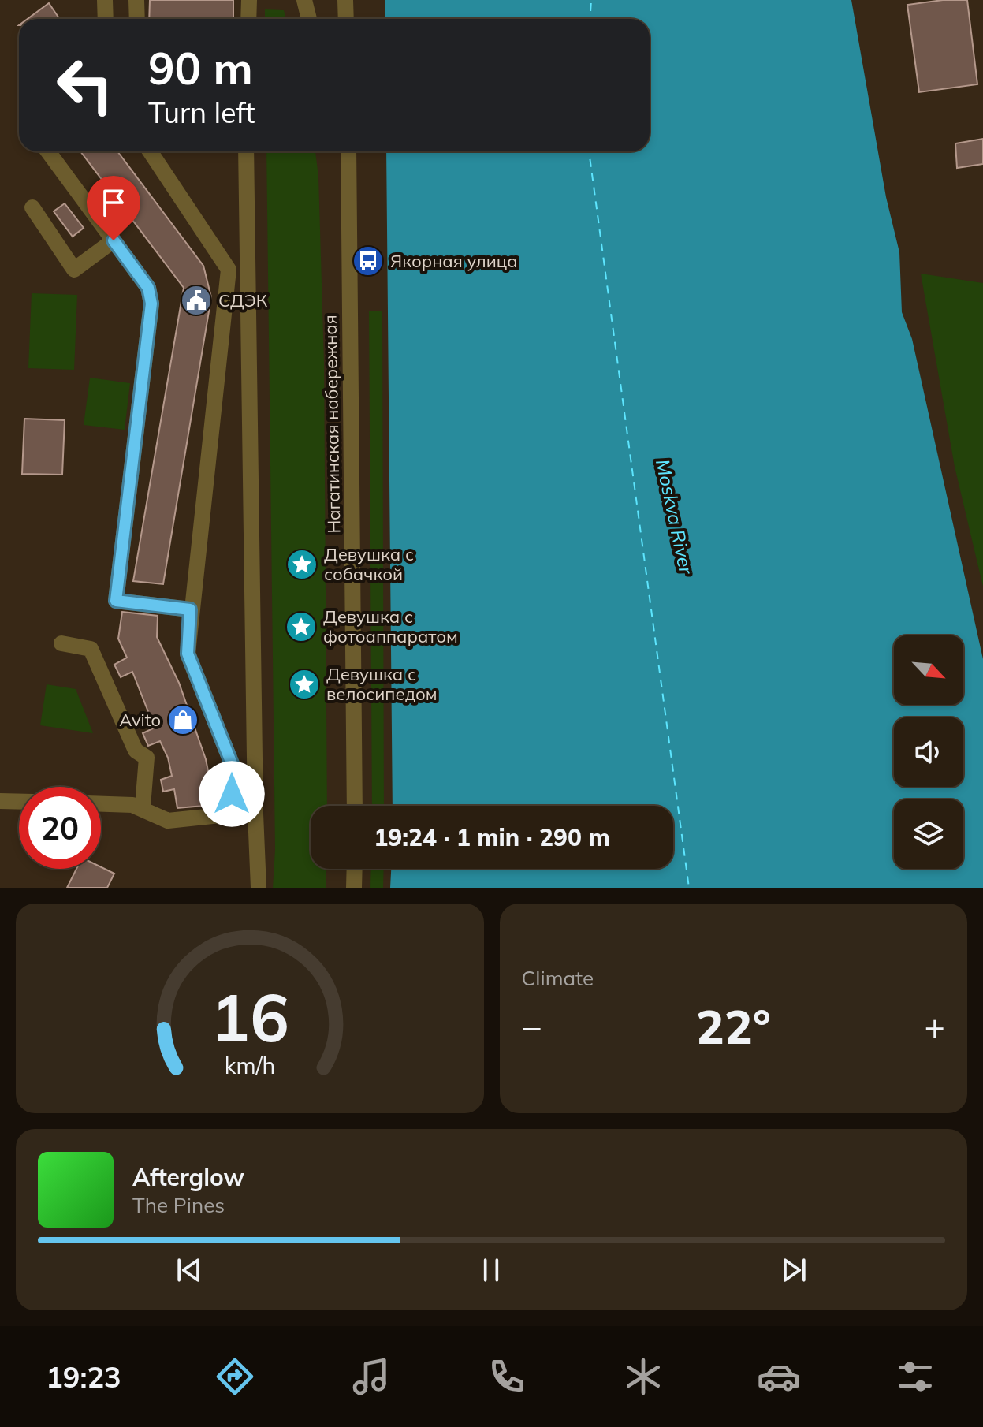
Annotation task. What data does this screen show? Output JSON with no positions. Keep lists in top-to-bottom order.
{
  "streets": {
    "street": ["Нагатинская набережная"]
  },
  "water": ["Moskva River"],
  "places": {
    "bus stop": ["Якорная улица"],
    "public building": ["СДЭК"],
    "place": ["Девушка с собачкой", "Девушка с фотоаппаратом", "Девушка с велосипедом"],
    "shop": ["Avito"]
  },
  "north": "bottom right",
  "page": {
    "turn": ["90 m", "Turn left"],
    "limit": "20",
    "trip": "19:24 · 1 min · 290 m",
    "tile": "Climate",
    "heat": ["−", "22°", "+"],
    "song": ["Afterglow", "The Pines"],
    "tabs": "19:23",
    "gauge": ["16", "km/h"]
  }
}
